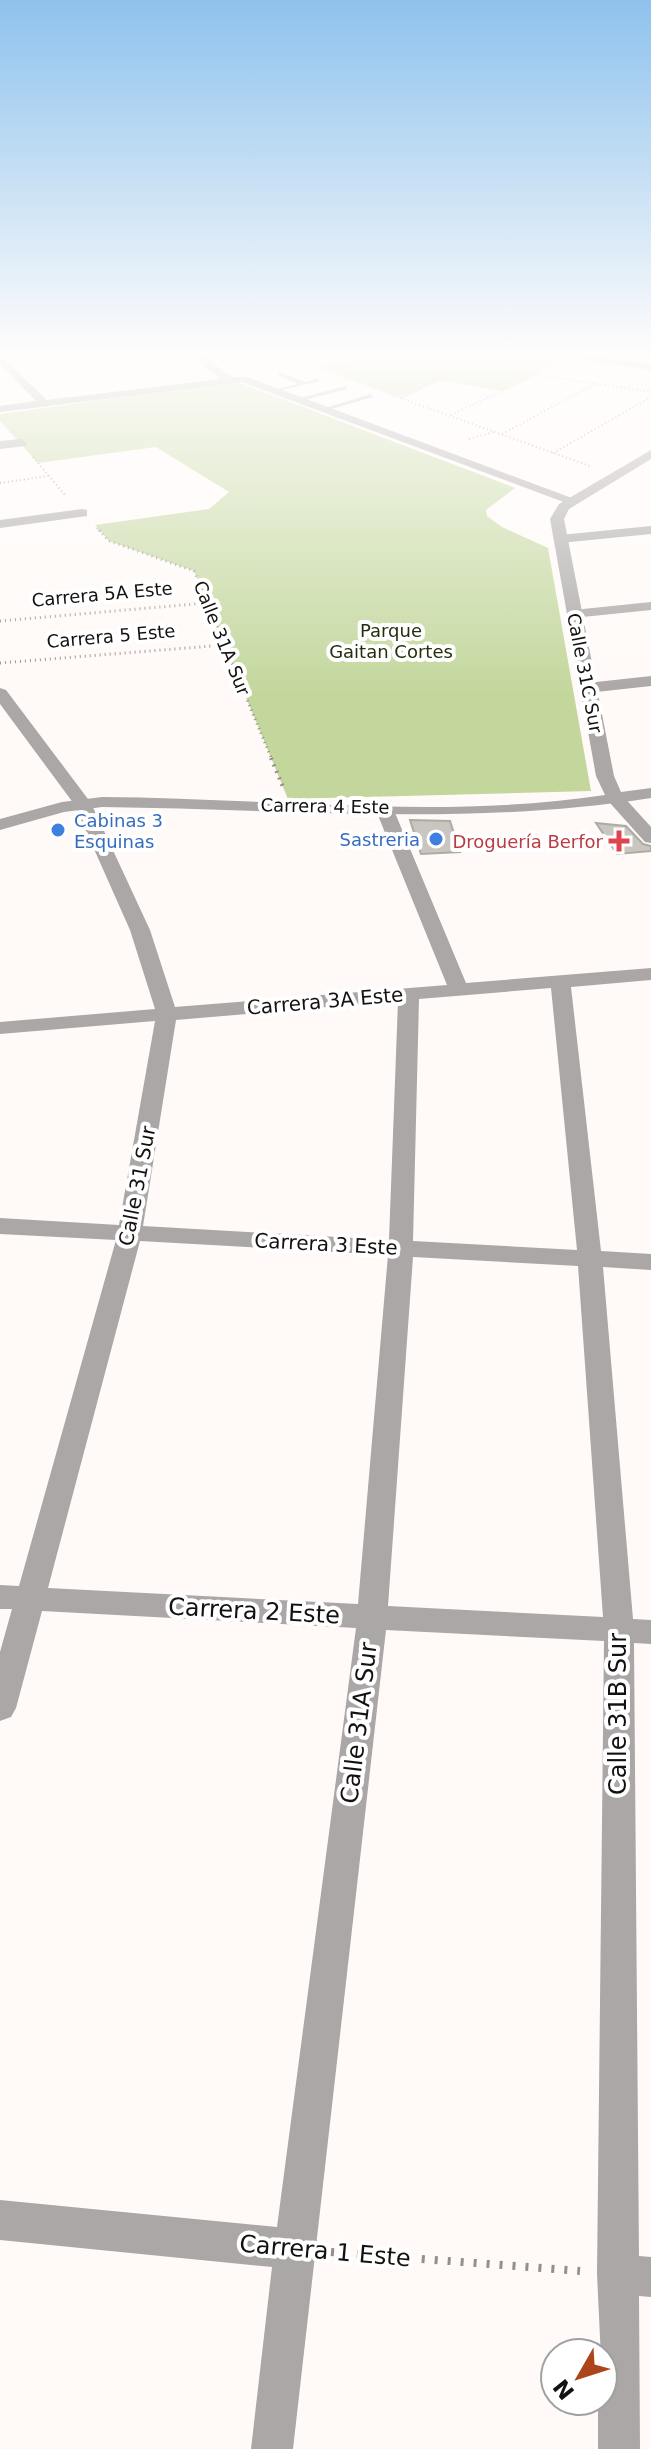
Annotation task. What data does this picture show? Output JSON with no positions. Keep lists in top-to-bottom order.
{
  "streets": {
    "street": [
      "Calle 31A Sur",
      "Calle 31C Sur",
      "Carrera 4 Este",
      "Carrera 3A Este",
      "Calle 31 Sur",
      "Carrera 3 Este",
      "Carrera 2 Este",
      "Calle 31B Sur",
      "Carrera 1 Este"
    ],
    "path": ["Carrera 5A Este", "Carrera 5 Este"]
  },
  "crossings": [
    ["Carrera 5A Este", "Calle 31A Sur"],
    ["Carrera 5 Este", "Calle 31A Sur"],
    ["Calle 31A Sur", "Carrera 4 Este"],
    ["Calle 31A Sur", "Carrera 3A Este"],
    ["Calle 31A Sur", "Carrera 3 Este"],
    ["Calle 31A Sur", "Carrera 2 Este"],
    ["Calle 31A Sur", "Carrera 1 Este"],
    ["Calle 31C Sur", "Carrera 4 Este"],
    ["Carrera 4 Este", "Calle 31 Sur"],
    ["Carrera 3A Este", "Calle 31 Sur"],
    ["Carrera 3A Este", "Calle 31B Sur"],
    ["Calle 31 Sur", "Carrera 3 Este"],
    ["Calle 31 Sur", "Carrera 2 Este"],
    ["Carrera 3 Este", "Calle 31B Sur"],
    ["Carrera 2 Este", "Calle 31B Sur"],
    ["Calle 31B Sur", "Carrera 1 Este"]
  ],
  "parks": ["Parque Gaitan Cortes"],
  "places": {
    "other": ["Cabinas 3 Esquinas", "Sastreria"],
    "health": ["Droguería Berfor"]
  },
  "north": "bottom left"
}
